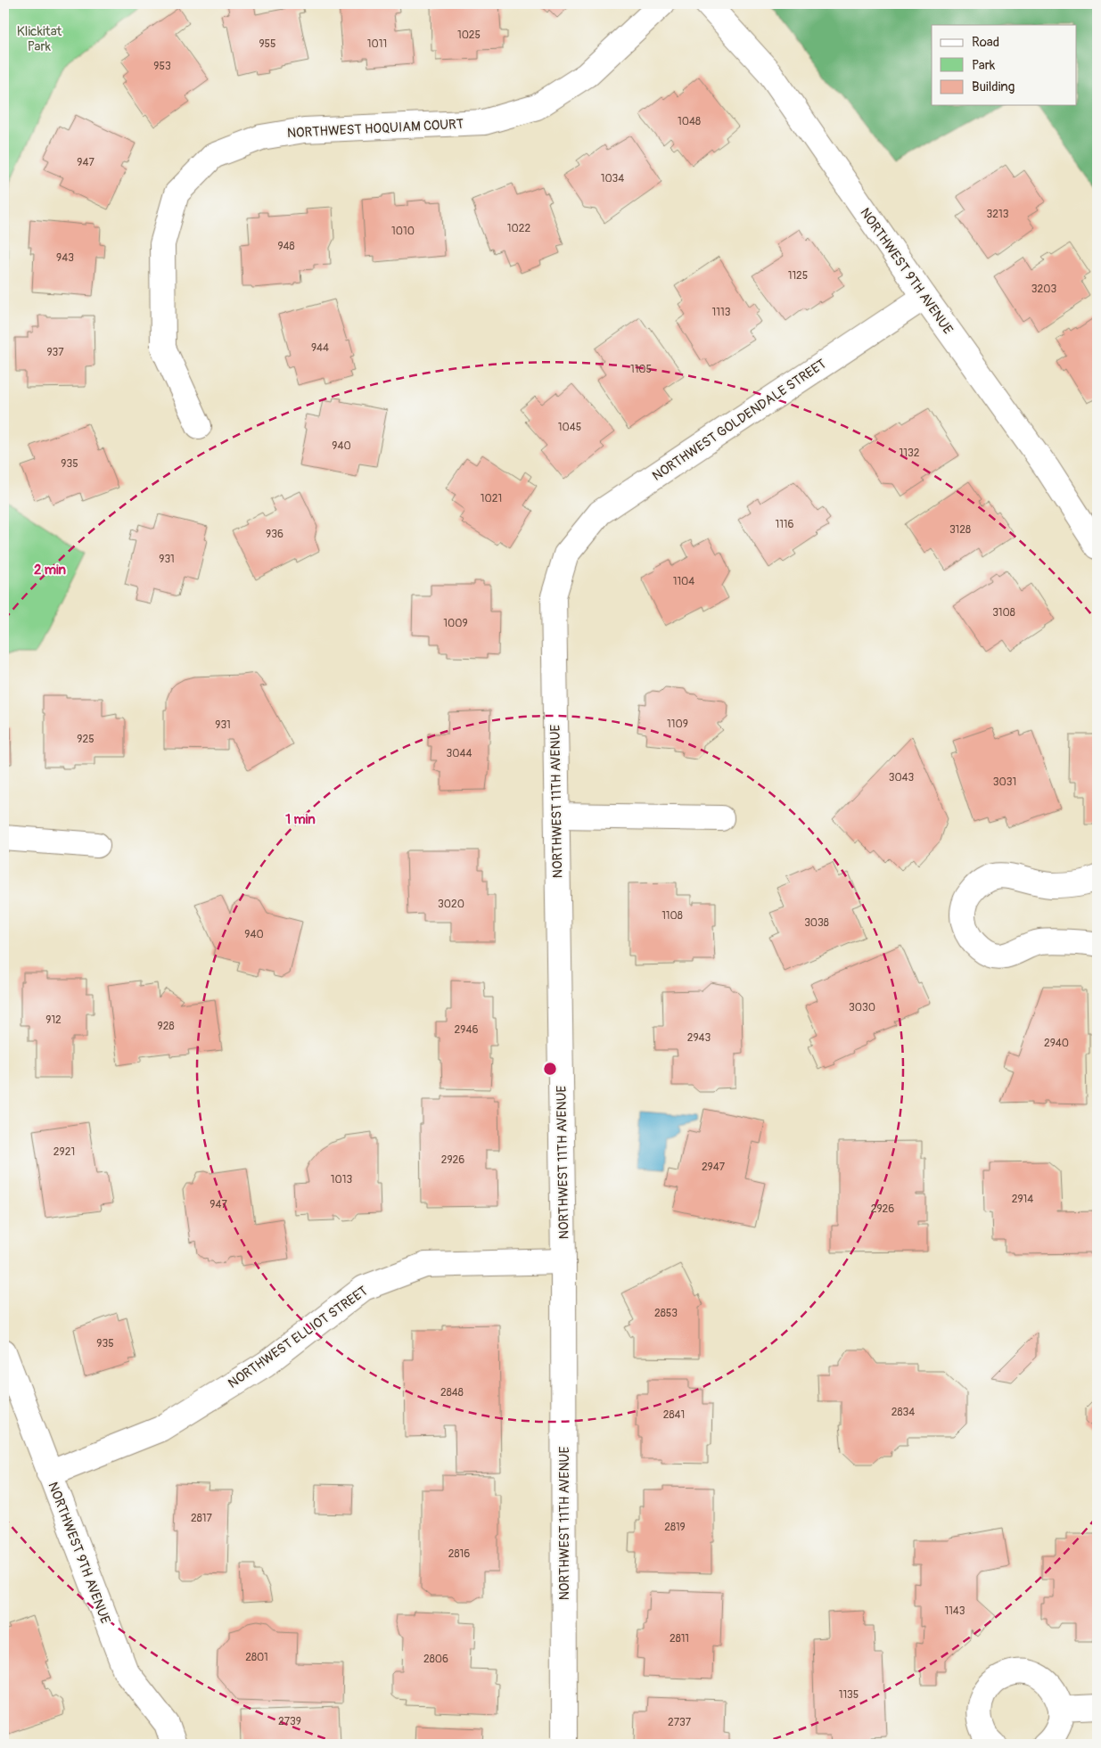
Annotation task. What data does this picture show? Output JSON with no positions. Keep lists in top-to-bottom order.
{
  "streets": {
    "street": [
      "NORTHWEST HOQUIAM COURT",
      "NORTHWEST 9TH AVENUE",
      "NORTHWEST GOLDENDALE STREET",
      "NORTHWEST 11TH AVENUE",
      "NORTHWEST ELLIOT STREET"
    ]
  },
  "crossings": [
    ["NORTHWEST 9TH AVENUE", "NORTHWEST GOLDENDALE STREET"],
    ["NORTHWEST 9TH AVENUE", "NORTHWEST ELLIOT STREET"],
    ["NORTHWEST GOLDENDALE STREET", "NORTHWEST 11TH AVENUE"],
    ["NORTHWEST 11TH AVENUE", "NORTHWEST ELLIOT STREET"]
  ],
  "parks": ["Klickitat Park"],
  "house_numbers": [
    "1025",
    "955",
    "1011",
    "953",
    "1048",
    "947",
    "1034",
    "3213",
    "1022",
    "1010",
    "948",
    "943",
    "1125",
    "3203",
    "1113",
    "944",
    "937",
    "1105",
    "1045",
    "940",
    "1132",
    "935",
    "1021",
    "1116",
    "3128",
    "936",
    "931",
    "1104",
    "3108",
    "1009",
    "1109",
    "931",
    "925",
    "3044",
    "3043",
    "3031",
    "3020",
    "1108",
    "3038",
    "940",
    "3030",
    "912",
    "928",
    "2946",
    "2943",
    "2940",
    "2921",
    "2926",
    "2947",
    "1013",
    "2914",
    "947",
    "2926",
    "2853",
    "935",
    "2848",
    "2834",
    "2841",
    "2817",
    "2819",
    "2816",
    "1143",
    "2811",
    "2801",
    "2806",
    "1135",
    "2739",
    "2737"
  ],
  "legend": ["Road", "Park", "Building"],
  "rings": ["2 min", "1 min"]
}
